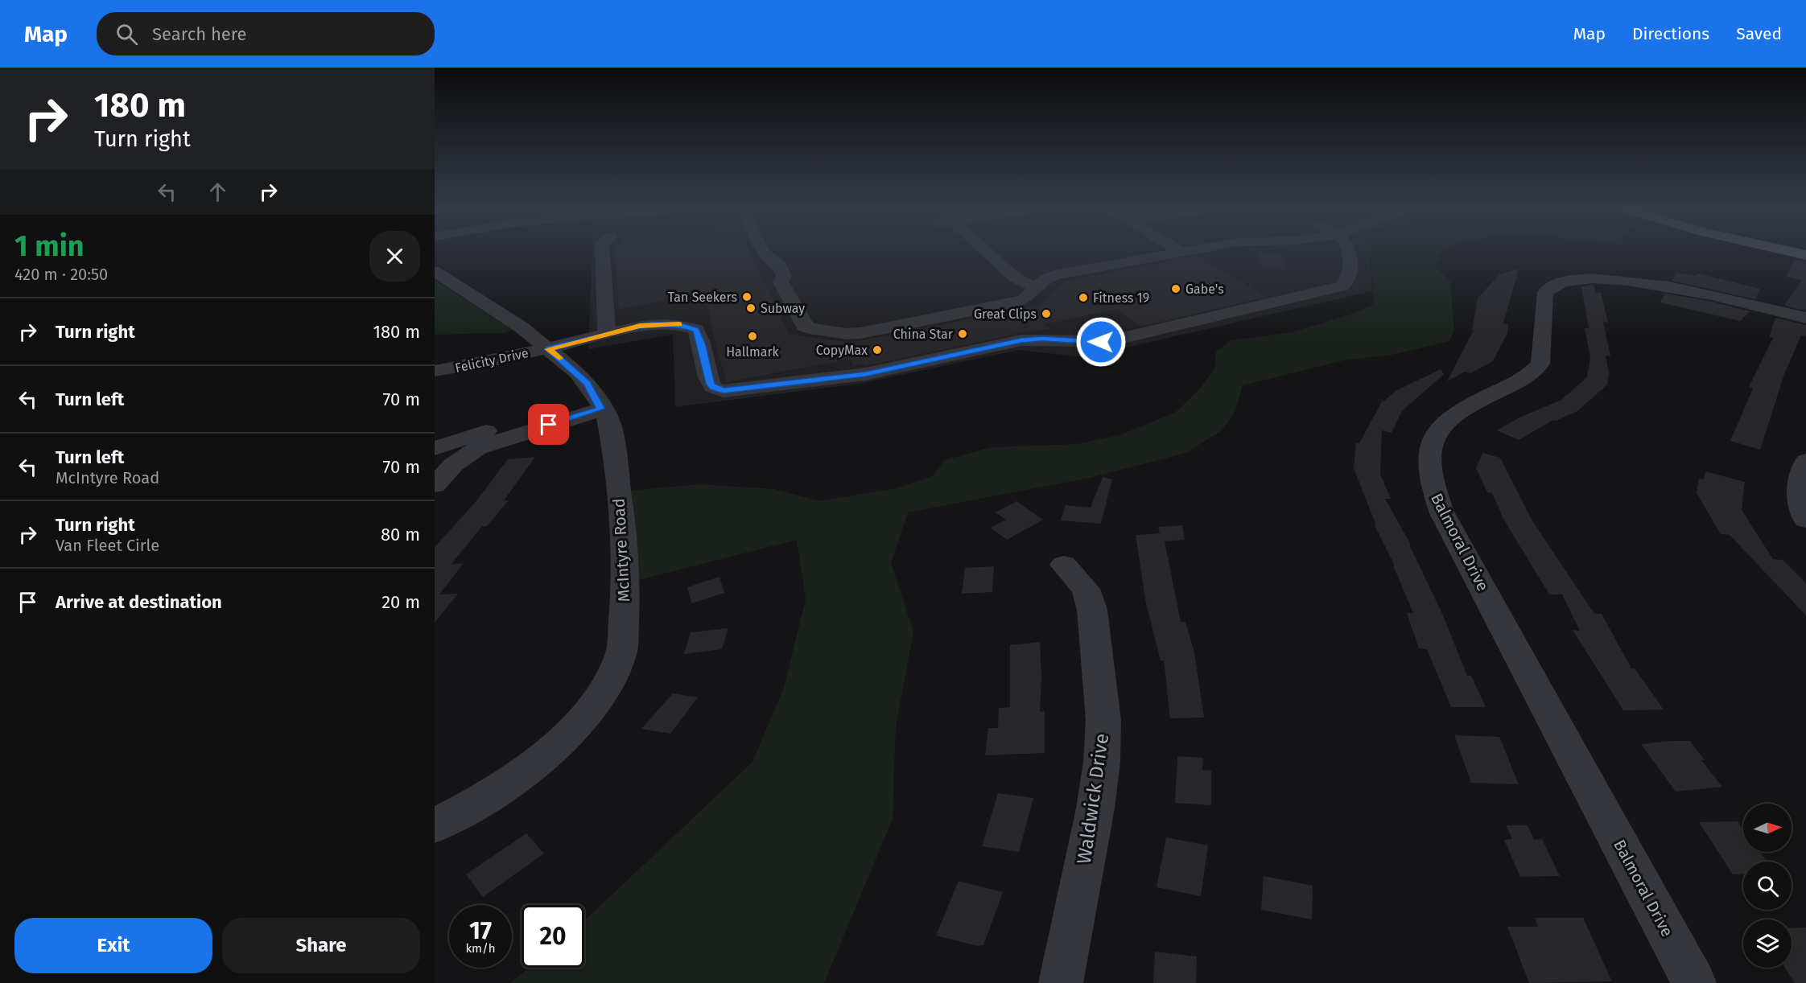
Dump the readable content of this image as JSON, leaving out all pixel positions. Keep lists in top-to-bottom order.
{
  "streets": {
    "street": [
      "Felicity Drive",
      "Balmoral Drive",
      "McIntyre Road",
      "Waldwick Drive"
    ]
  },
  "crossings": [
    ["Felicity Drive", "McIntyre Road"]
  ],
  "places": [
    "Gabe's",
    "Tan Seekers",
    "Fitness 19",
    "Subway",
    "Great Clips",
    "China Star",
    "Hallmark",
    "CopyMax"
  ],
  "north": "right",
  "page": {
    "header": "Map",
    "search": "Search here",
    "nav": ["Map", "Directions", "Saved"],
    "turn": ["180 m", "Turn right"],
    "heading": ["1 min", "420 m · 20:50"],
    "list": [
      {
        "name": "Turn right",
        "value": "180 m"
      },
      {
        "name": "Turn left",
        "value": "70 m"
      },
      {
        "name": "Turn left",
        "note": "McIntyre Road",
        "value": "70 m"
      },
      {
        "name": "Turn right",
        "note": "Van Fleet Cirle",
        "value": "80 m"
      },
      {
        "name": "Arrive at destination",
        "value": "20 m"
      }
    ],
    "speed": "17 km/h",
    "limit": "20",
    "buttons": ["Exit", "Share"]
  }
}
